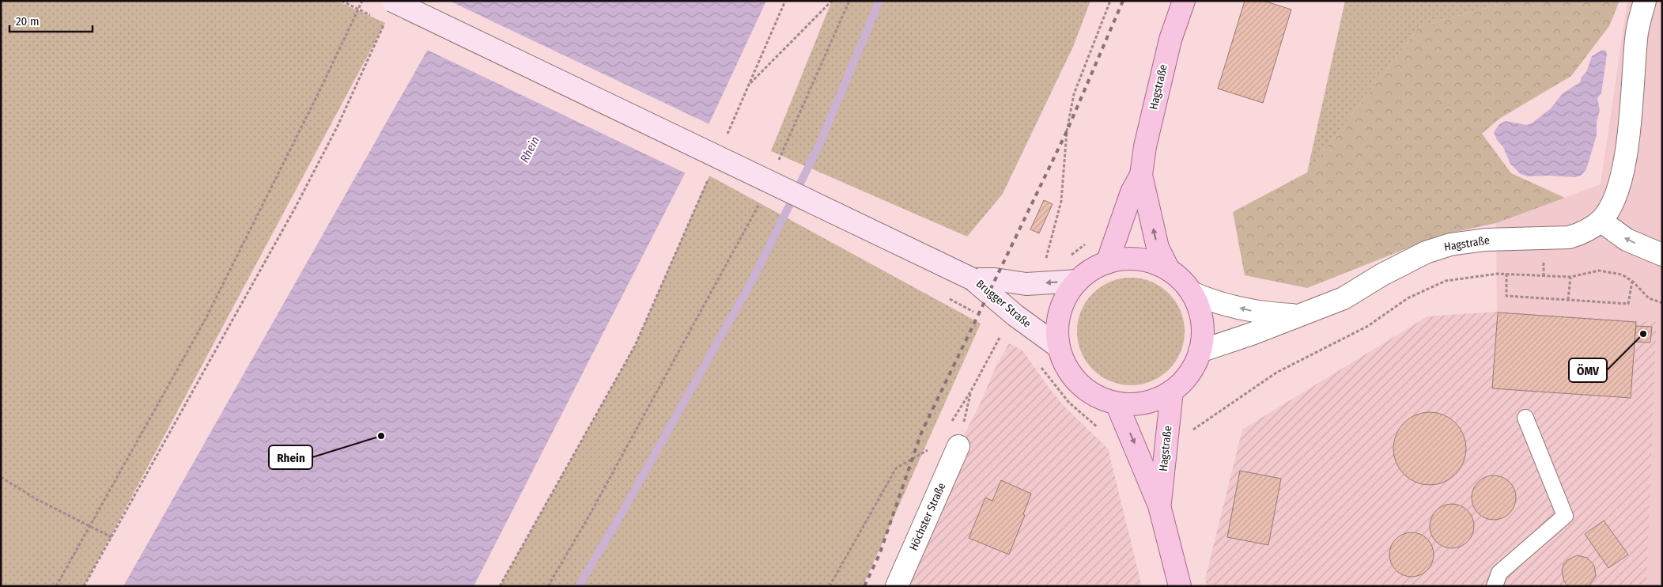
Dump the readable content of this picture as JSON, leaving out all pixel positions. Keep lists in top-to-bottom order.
{
  "streets": {
    "main road": ["Hagstraße", "Brugger Straße"],
    "street": ["Höchster Straße"]
  },
  "crossings": [
    ["Hagstraße", "Brugger Straße"]
  ],
  "one_way": ["Brugger Straße"],
  "water": ["Rhein"],
  "places": ["ÖMV", "Rhein"],
  "scale_bar": "20 m"
}
